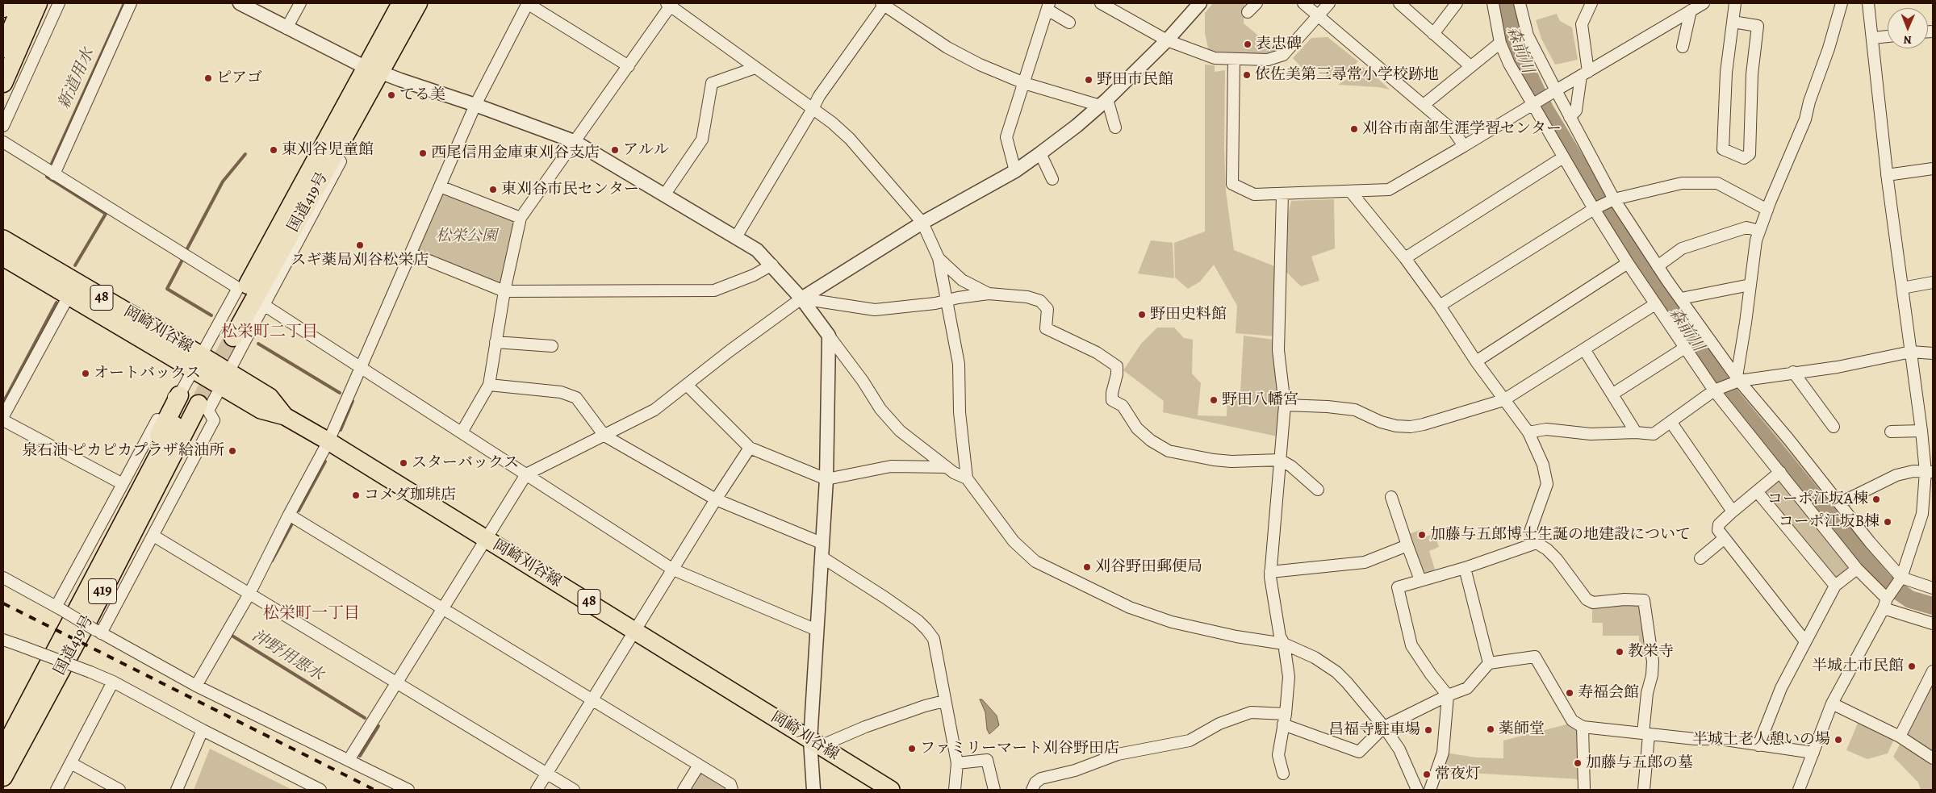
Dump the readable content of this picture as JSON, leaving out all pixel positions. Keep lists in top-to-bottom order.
{
  "streets": {
    "highway": ["国道419号", "419"],
    "main road": ["48", "岡崎刈谷線"]
  },
  "districts": ["松栄町二丁目", "松栄町一丁目"],
  "water": ["森前川", "新道用水", "沖野用悪水"],
  "parks": ["松栄公園"],
  "places": [
    "表忠碑",
    "依佐美第三尋常小学校跡地",
    "ピアゴ",
    "野田市民館",
    "てる美",
    "刈谷市南部生涯学習センター",
    "東刈谷児童館",
    "アルル",
    "西尾信用金庫東刈谷支店",
    "東刈谷市民センター",
    "スギ薬局刈谷松栄店",
    "野田史料館",
    "オートバックス",
    "野田八幡宮",
    "泉石油 ピカピカプラザ給油所",
    "スターバックス",
    "コメダ珈琲店",
    "コーポ江坂A棟",
    "コーポ江坂B棟",
    "加藤与五郎博士生誕の地建設について",
    "刈谷野田郵便局",
    "教栄寺",
    "半城土市民館",
    "寿福会館",
    "薬師堂",
    "昌福寺駐車場",
    "半城土老人憩いの場",
    "ファミリーマート刈谷野田店",
    "加藤与五郎の墓",
    "常夜灯"
  ],
  "north": "bottom"
}
